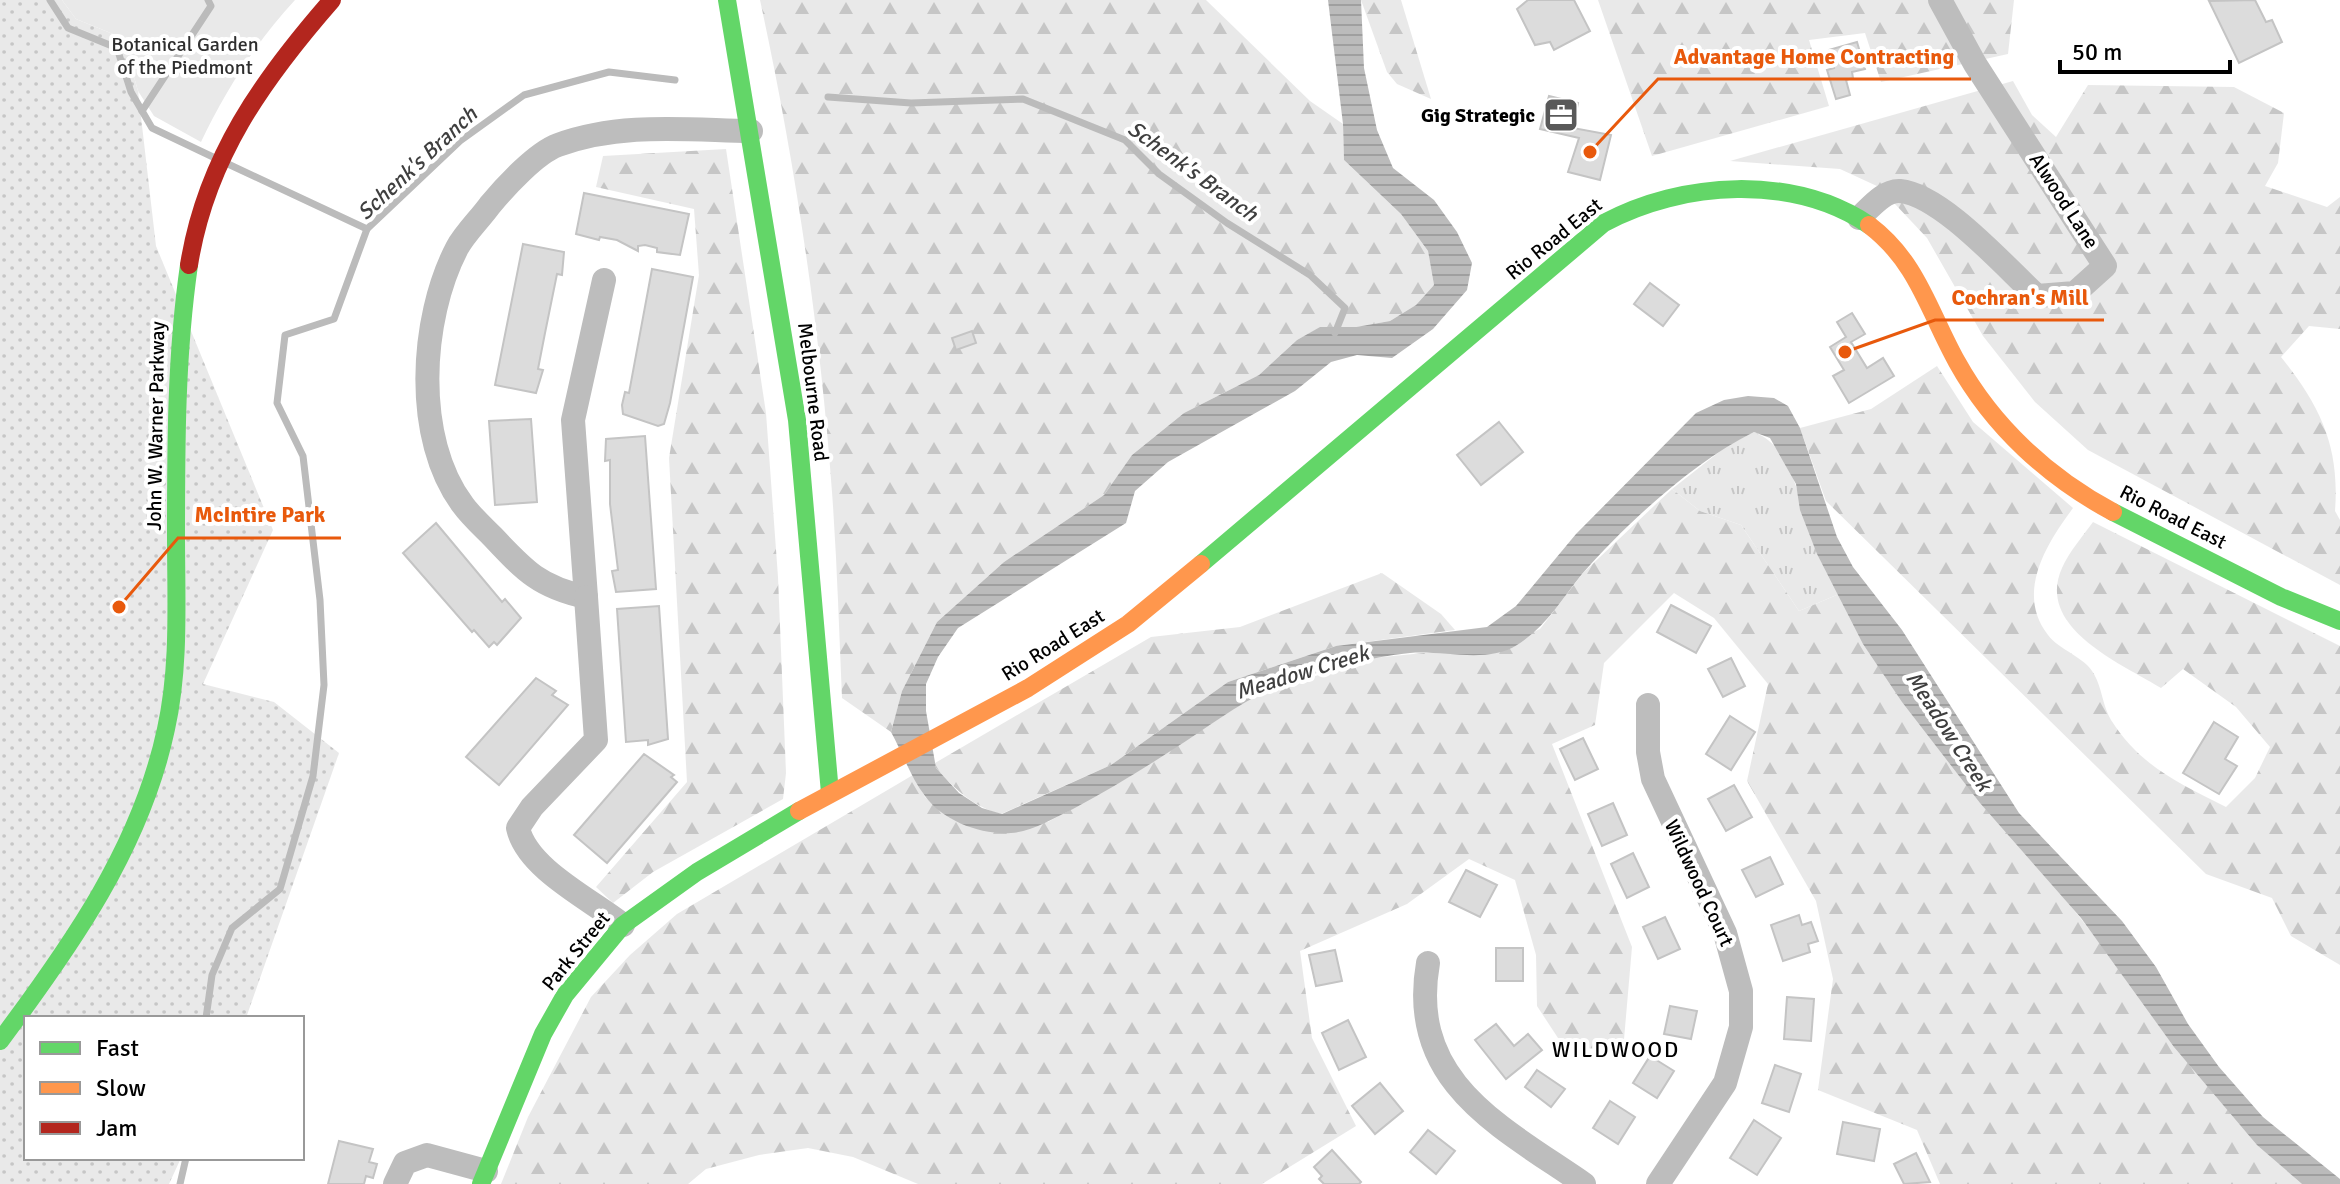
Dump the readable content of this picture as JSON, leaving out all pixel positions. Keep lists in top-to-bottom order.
{
  "streets": {
    "street": [
      "Alwood Lane",
      "Rio Road East",
      "Melbourne Road",
      "John W. Warner Parkway",
      "Wildwood Court",
      "Park Street"
    ]
  },
  "crossings": [
    ["Alwood Lane", "Rio Road East"],
    ["Rio Road East", "Melbourne Road"],
    ["Rio Road East", "Park Street"],
    ["Melbourne Road", "Park Street"]
  ],
  "districts": ["WILDWOOD"],
  "water": ["Schenk's Branch", "Meadow Creek"],
  "parks": ["Botanical Garden of the Piedmont"],
  "places": {
    "office": ["Gig Strategic"],
    "other": ["Advantage Home Contracting", "Cochran's Mill", "McIntire Park"]
  },
  "legend": ["Fast", "Slow", "Jam"],
  "scale_bar": "50 m"
}
